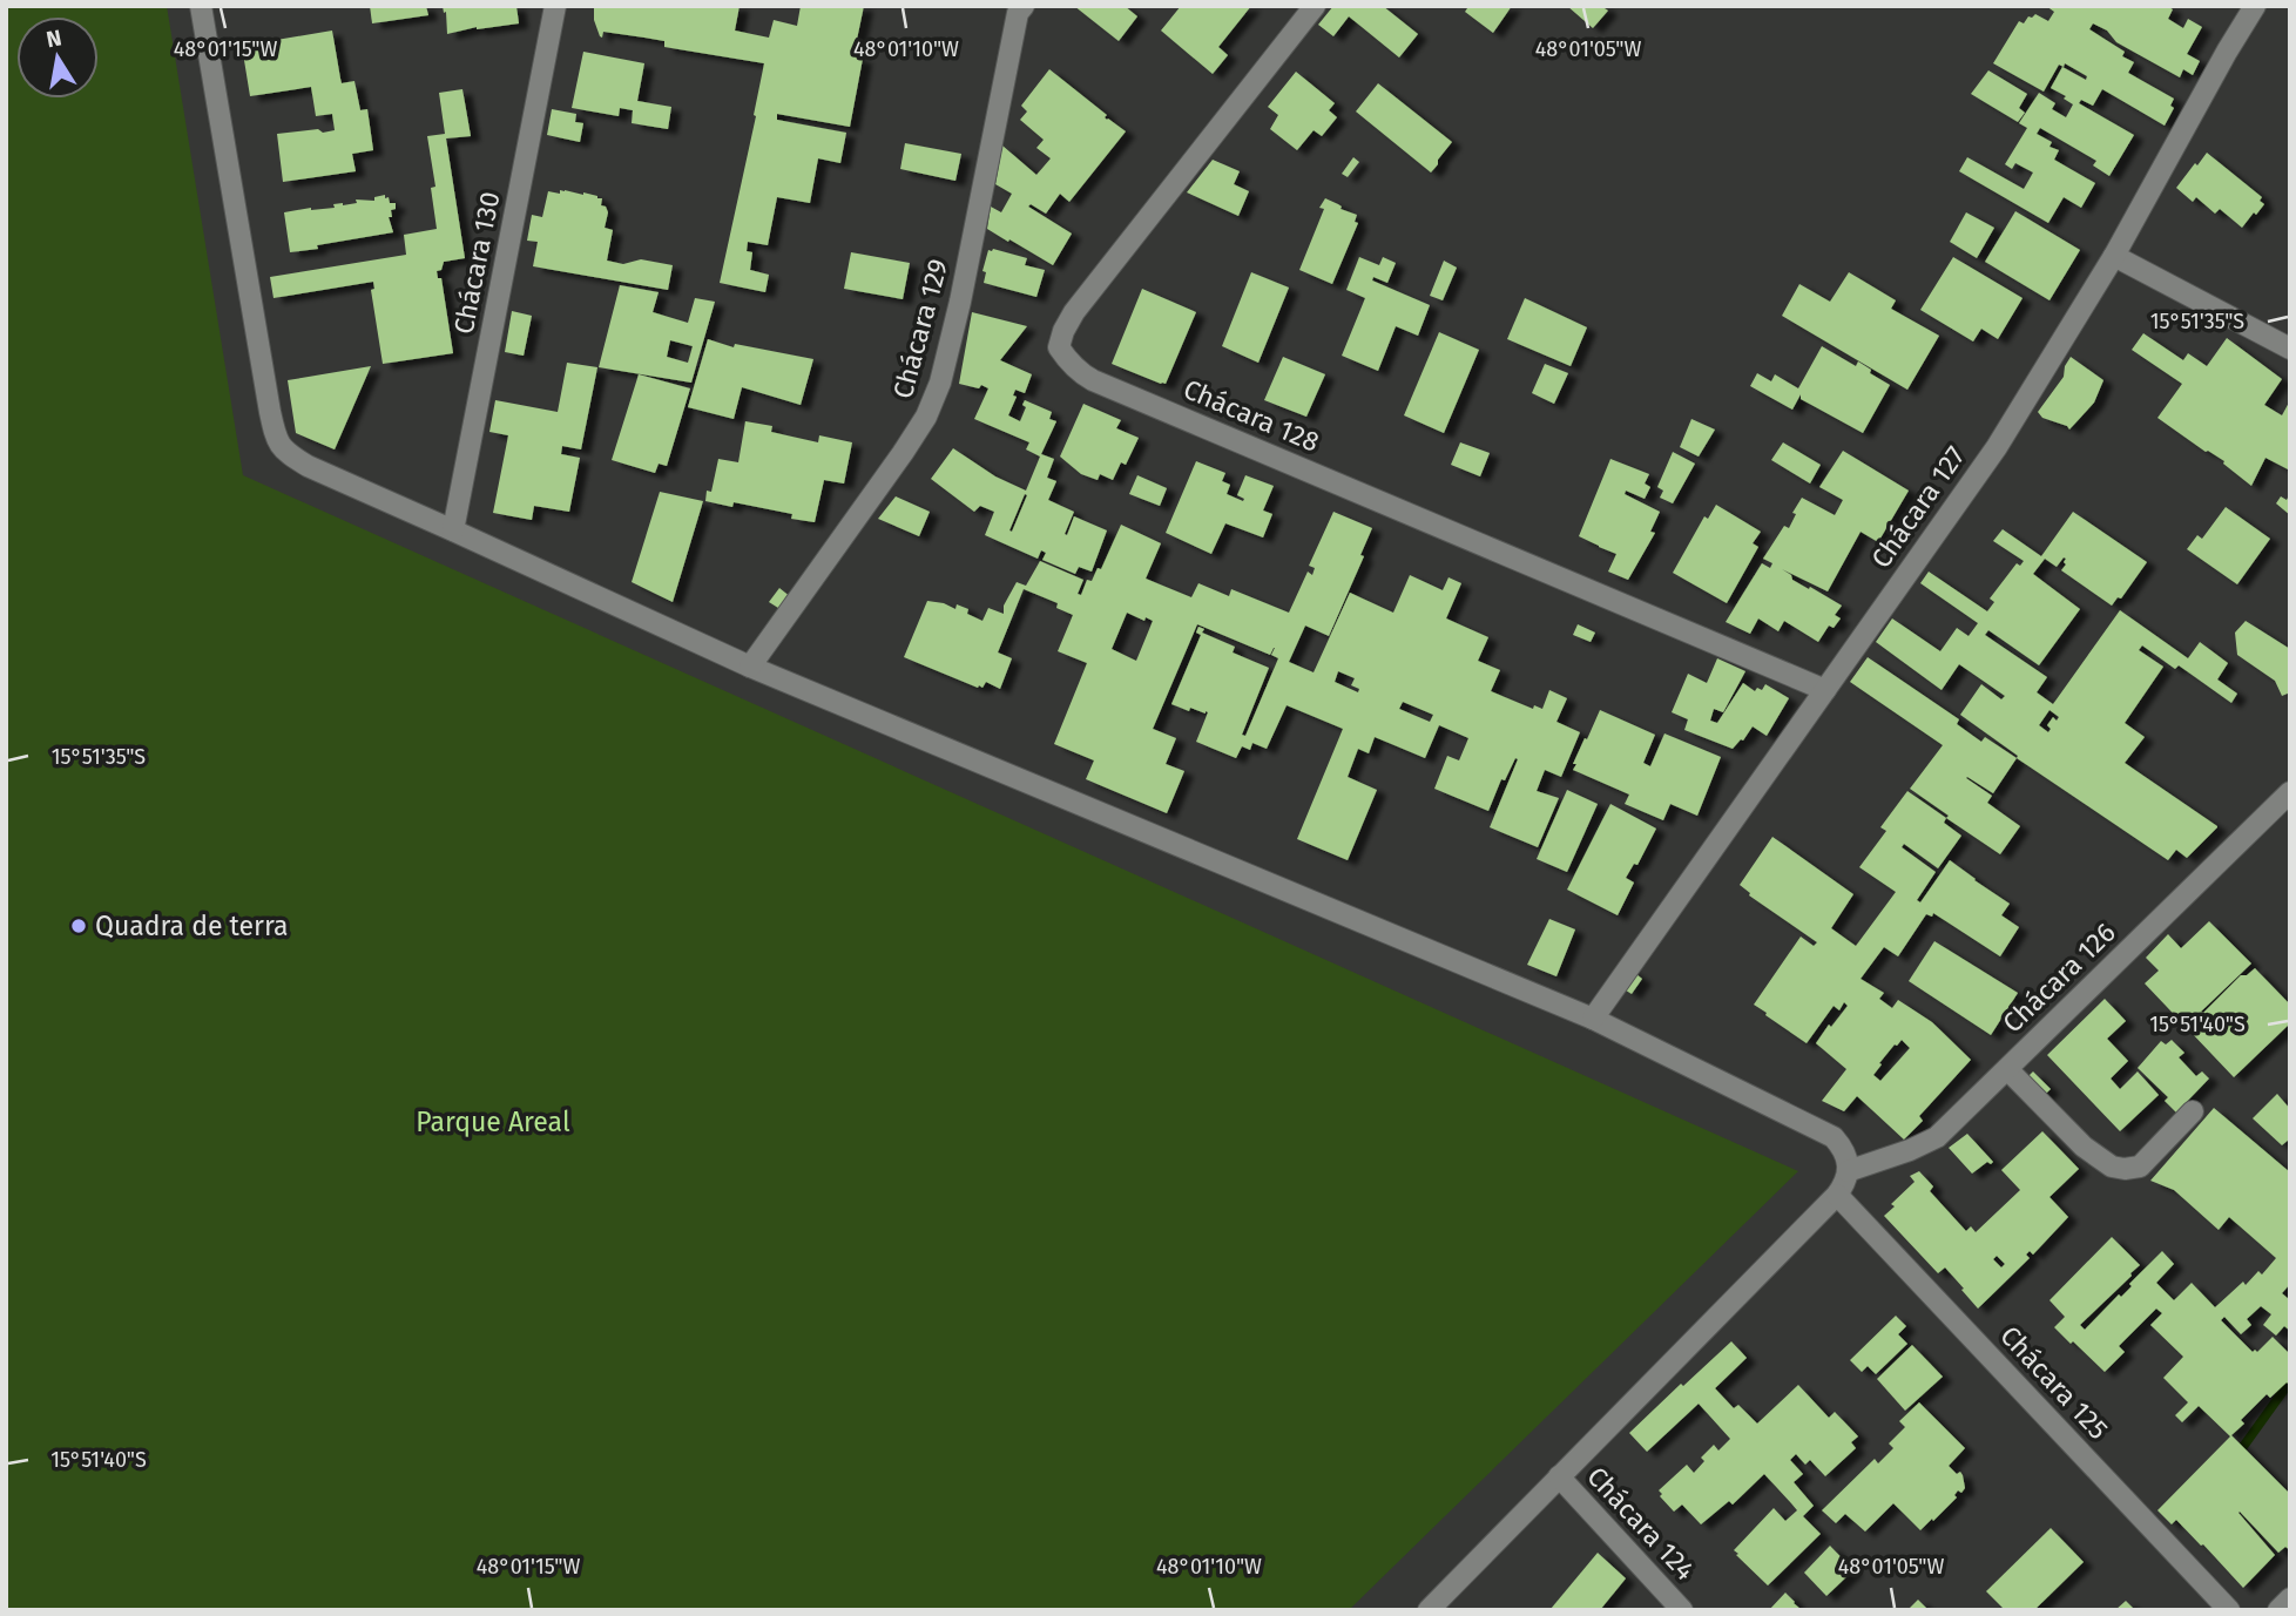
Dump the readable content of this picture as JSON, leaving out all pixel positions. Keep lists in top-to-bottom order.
{
  "streets": {
    "street": [
      "Chácara 130",
      "Chácara 129",
      "Chácara 128",
      "Chácara 127",
      "Chácara 126",
      "Chácara 125",
      "Chácara 124"
    ]
  },
  "crossings": [
    ["Chácara 128", "Chácara 127"]
  ],
  "parks": ["Parque Areal"],
  "places": ["Quadra de terra"],
  "north": "top",
  "coordinates": [
    "48°01'15\"W",
    "48°01'10\"W",
    "48°01'05\"W",
    "15°51'35\"S",
    "15°51'40\"S"
  ]
}
